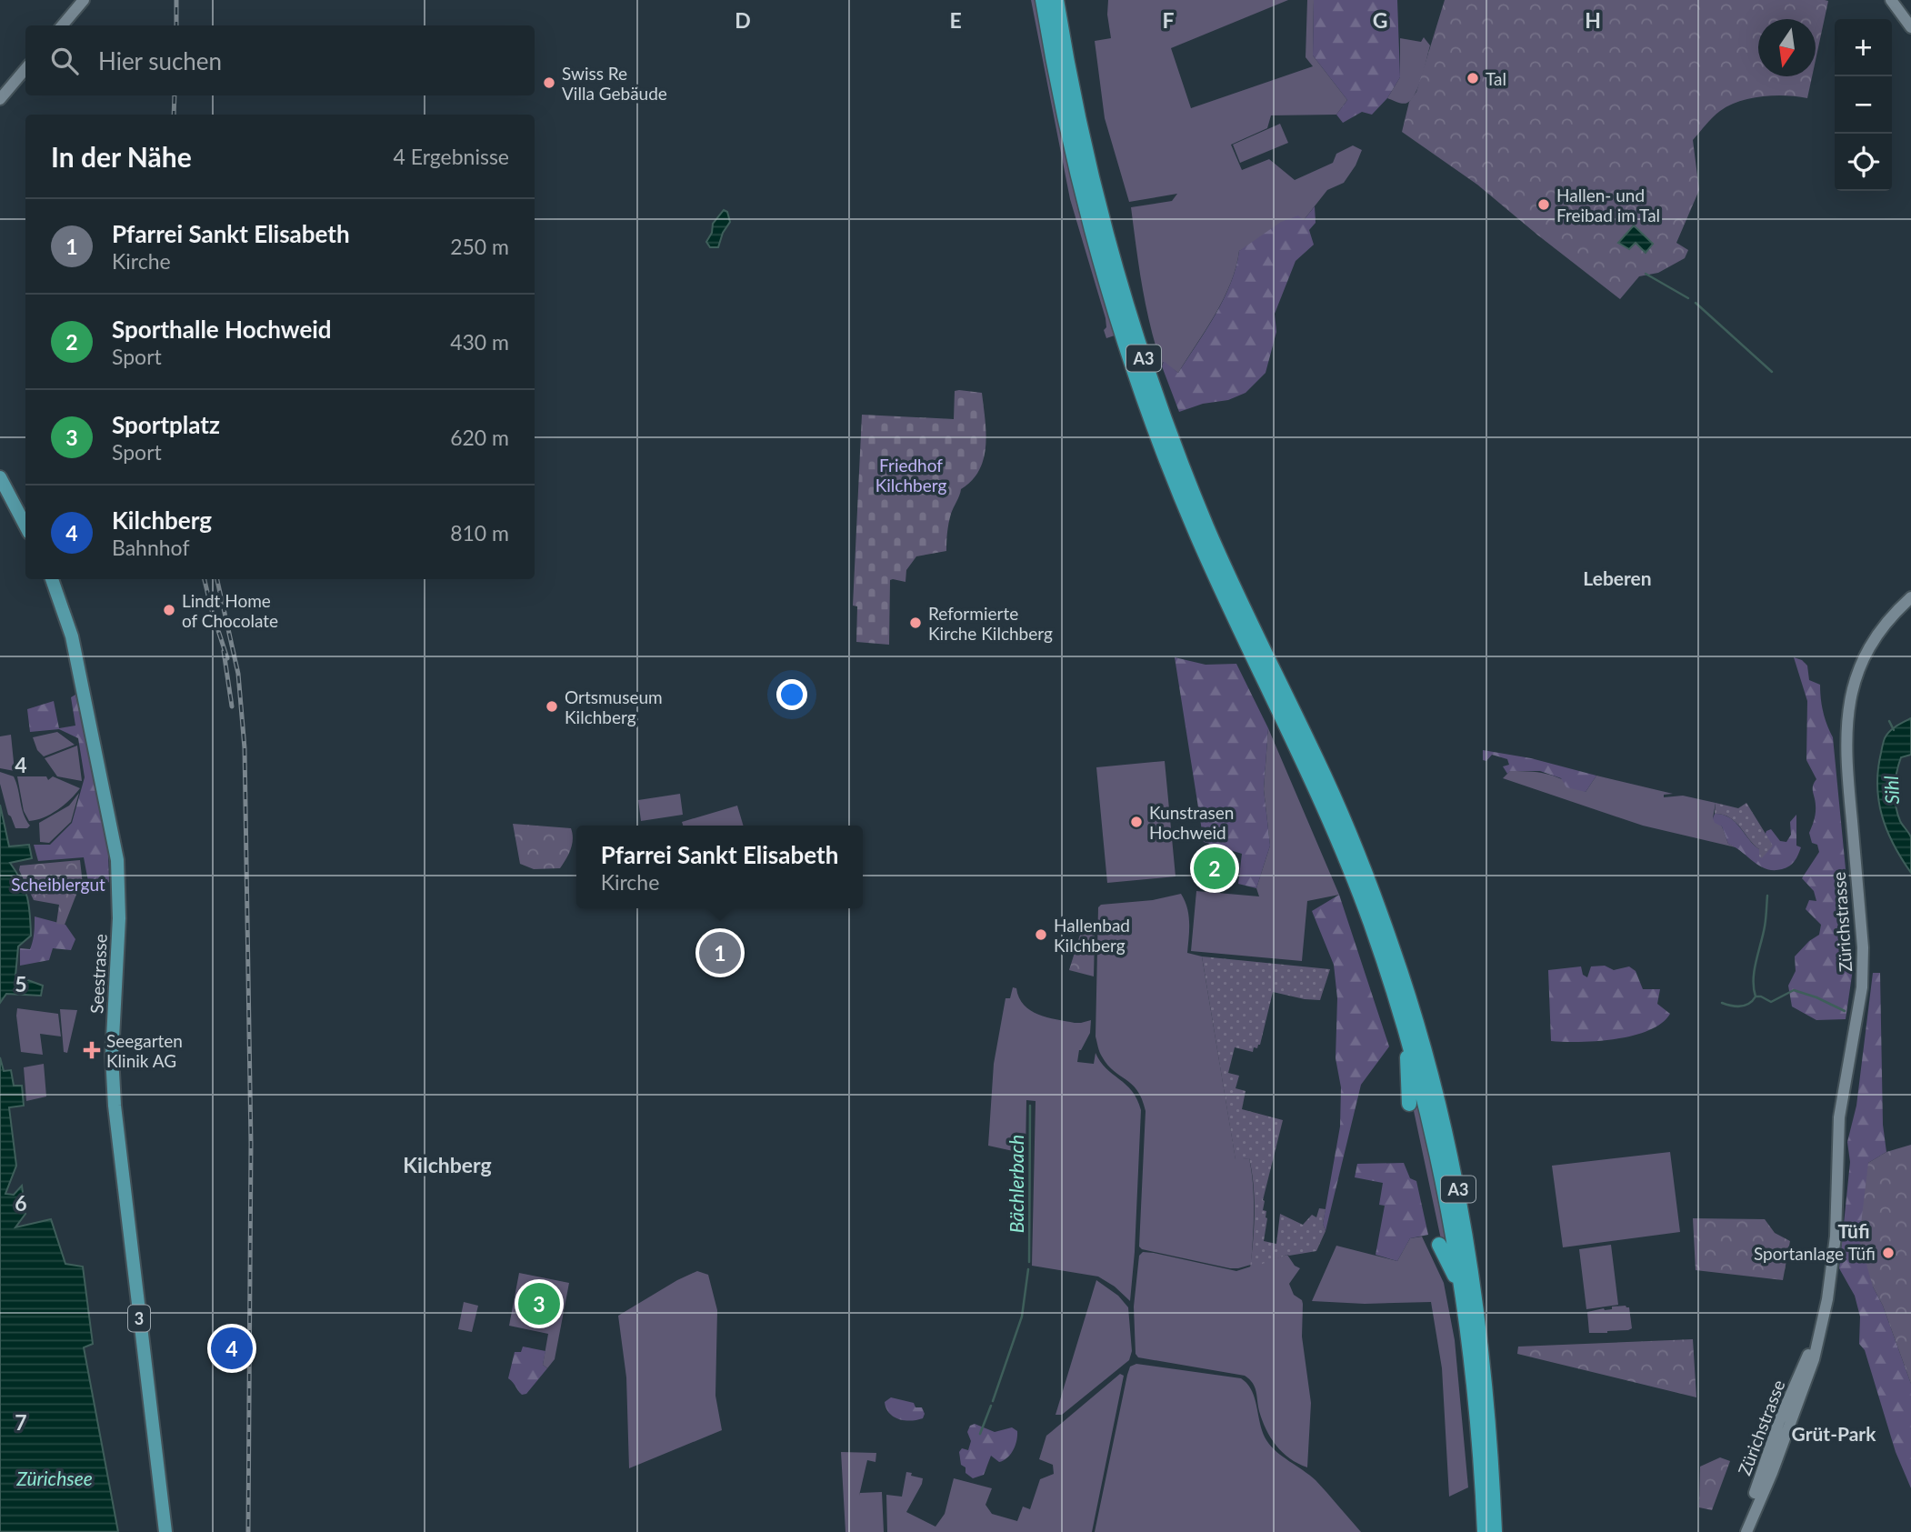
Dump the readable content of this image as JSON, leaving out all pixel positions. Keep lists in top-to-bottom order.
{
  "streets": {
    "highway": ["A3"],
    "main road": ["Zürichstrasse", "Seestrasse", "3"]
  },
  "districts": [
    "Leberen",
    "Kilchberg",
    "Tüfi",
    "Grüt-Park"
  ],
  "water": ["Sihl", "Bächlerbach", "Zürichsee"],
  "parks": ["Friedhof Kilchberg", "Scheiblergut"],
  "places": {
    "other": [
      "Tal",
      "Swiss Re Villa Gebäude",
      "Hallen- und Freibad im Tal",
      "Lindt Home of Chocolate",
      "Reformierte Kirche Kilchberg",
      "Ortsmuseum Kilchberg",
      "Kunstrasen Hochweid",
      "Hallenbad Kilchberg",
      "Sportanlage Tüfi"
    ],
    "health": ["Seegarten Klinik AG"]
  },
  "north": "bottom",
  "page": {
    "map_buttons": ["+", "−"],
    "search": "Hier suchen",
    "heading": ["In der Nähe", "4 Ergebnisse"],
    "list": [
      {
        "mark": "1",
        "name": "Pfarrei Sankt Elisabeth",
        "note": "Kirche",
        "value": "250 m"
      },
      {
        "mark": "2",
        "name": "Sporthalle Hochweid",
        "note": "Sport",
        "value": "430 m"
      },
      {
        "mark": "3",
        "name": "Sportplatz",
        "note": "Sport",
        "value": "620 m"
      },
      {
        "mark": "4",
        "name": "Kilchberg",
        "note": "Bahnhof",
        "value": "810 m"
      }
    ],
    "popup": ["Pfarrei Sankt Elisabeth", "Kirche"],
    "pins": [
      "2",
      "1",
      "3",
      "4"
    ]
  },
  "grid": {
    "columns": [
      "D",
      "E",
      "F",
      "G",
      "H"
    ],
    "rows": [
      "4",
      "5",
      "6",
      "7"
    ]
  }
}
